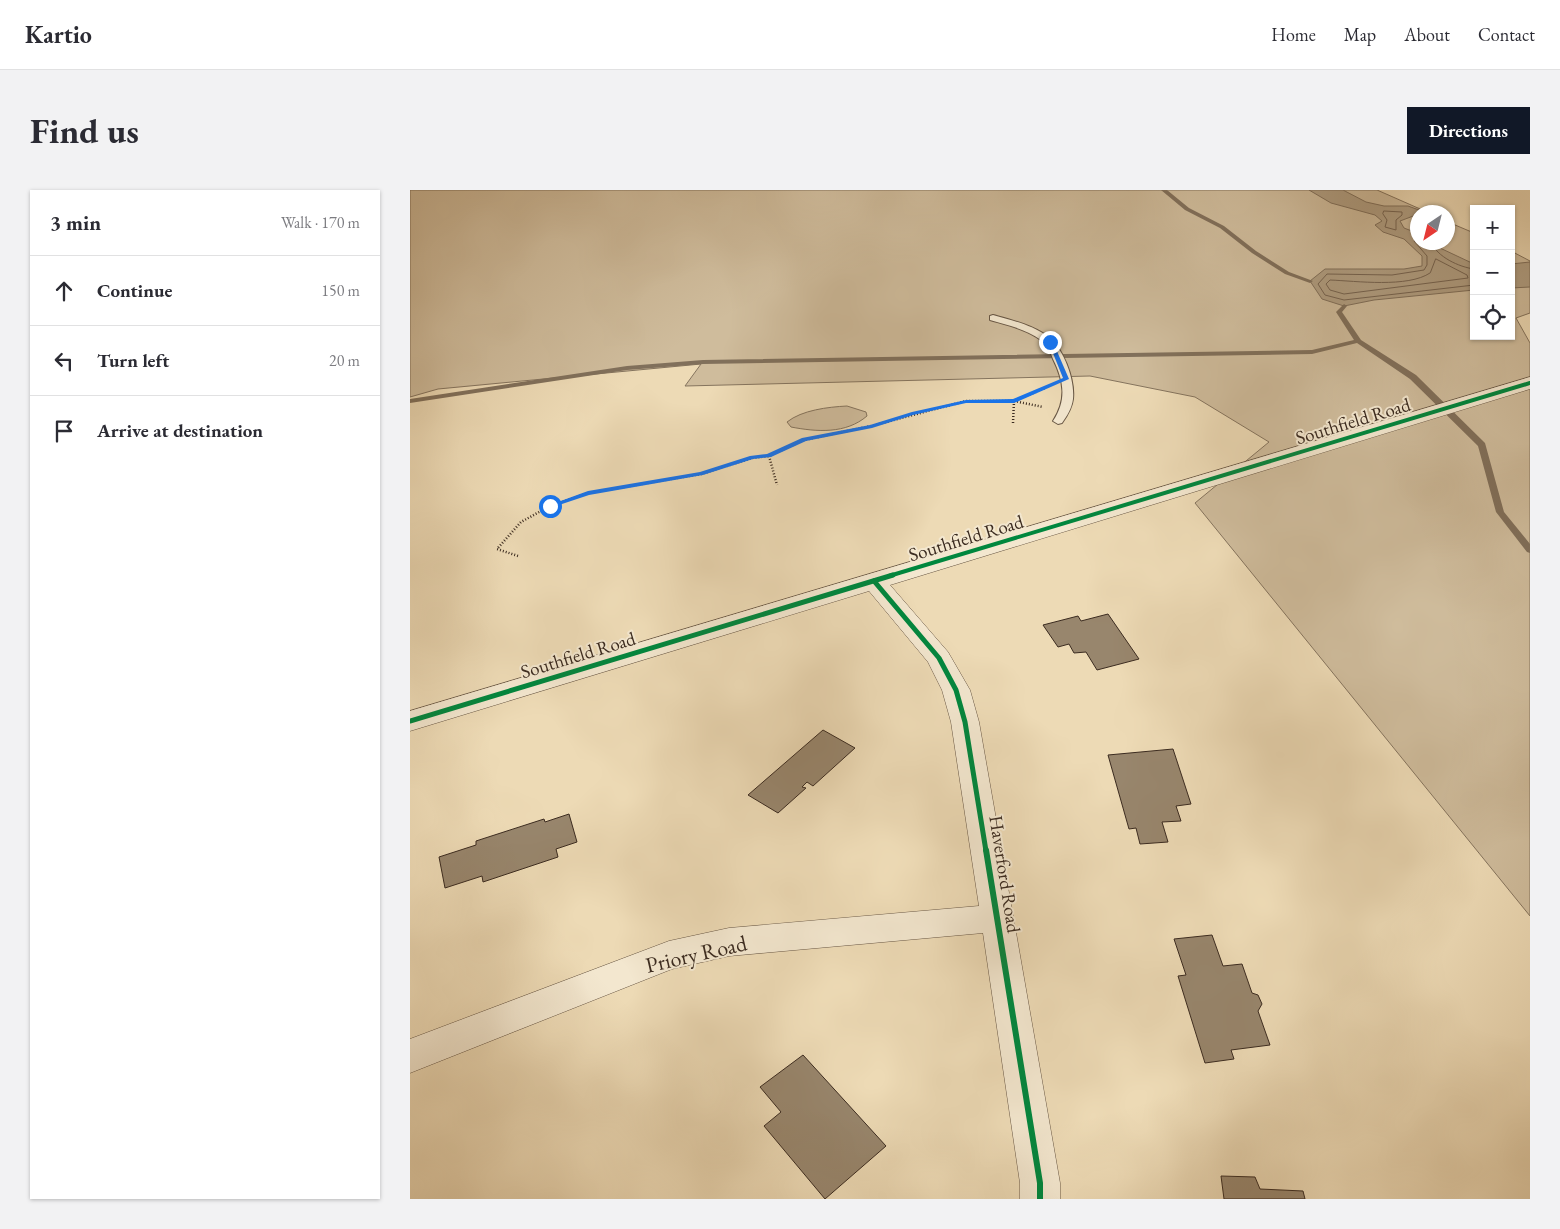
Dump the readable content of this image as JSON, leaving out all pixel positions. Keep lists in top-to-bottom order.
{
  "streets": {
    "street": ["Southfield Road", "Haverford Road", "Priory Road"]
  },
  "crossings": [
    ["Southfield Road", "Haverford Road"],
    ["Haverford Road", "Priory Road"]
  ],
  "north": "bottom left",
  "page": {
    "header": "Kartio",
    "nav": [
      "Home",
      "Map",
      "About",
      "Contact"
    ],
    "buttons": "Directions",
    "title": "Find us",
    "heading": ["3 min", "Walk · 170 m"],
    "map_buttons": ["+", "−"],
    "list": [
      ["Continue", "150 m"],
      ["Turn left", "20 m"],
      "Arrive at destination"
    ]
  }
}
